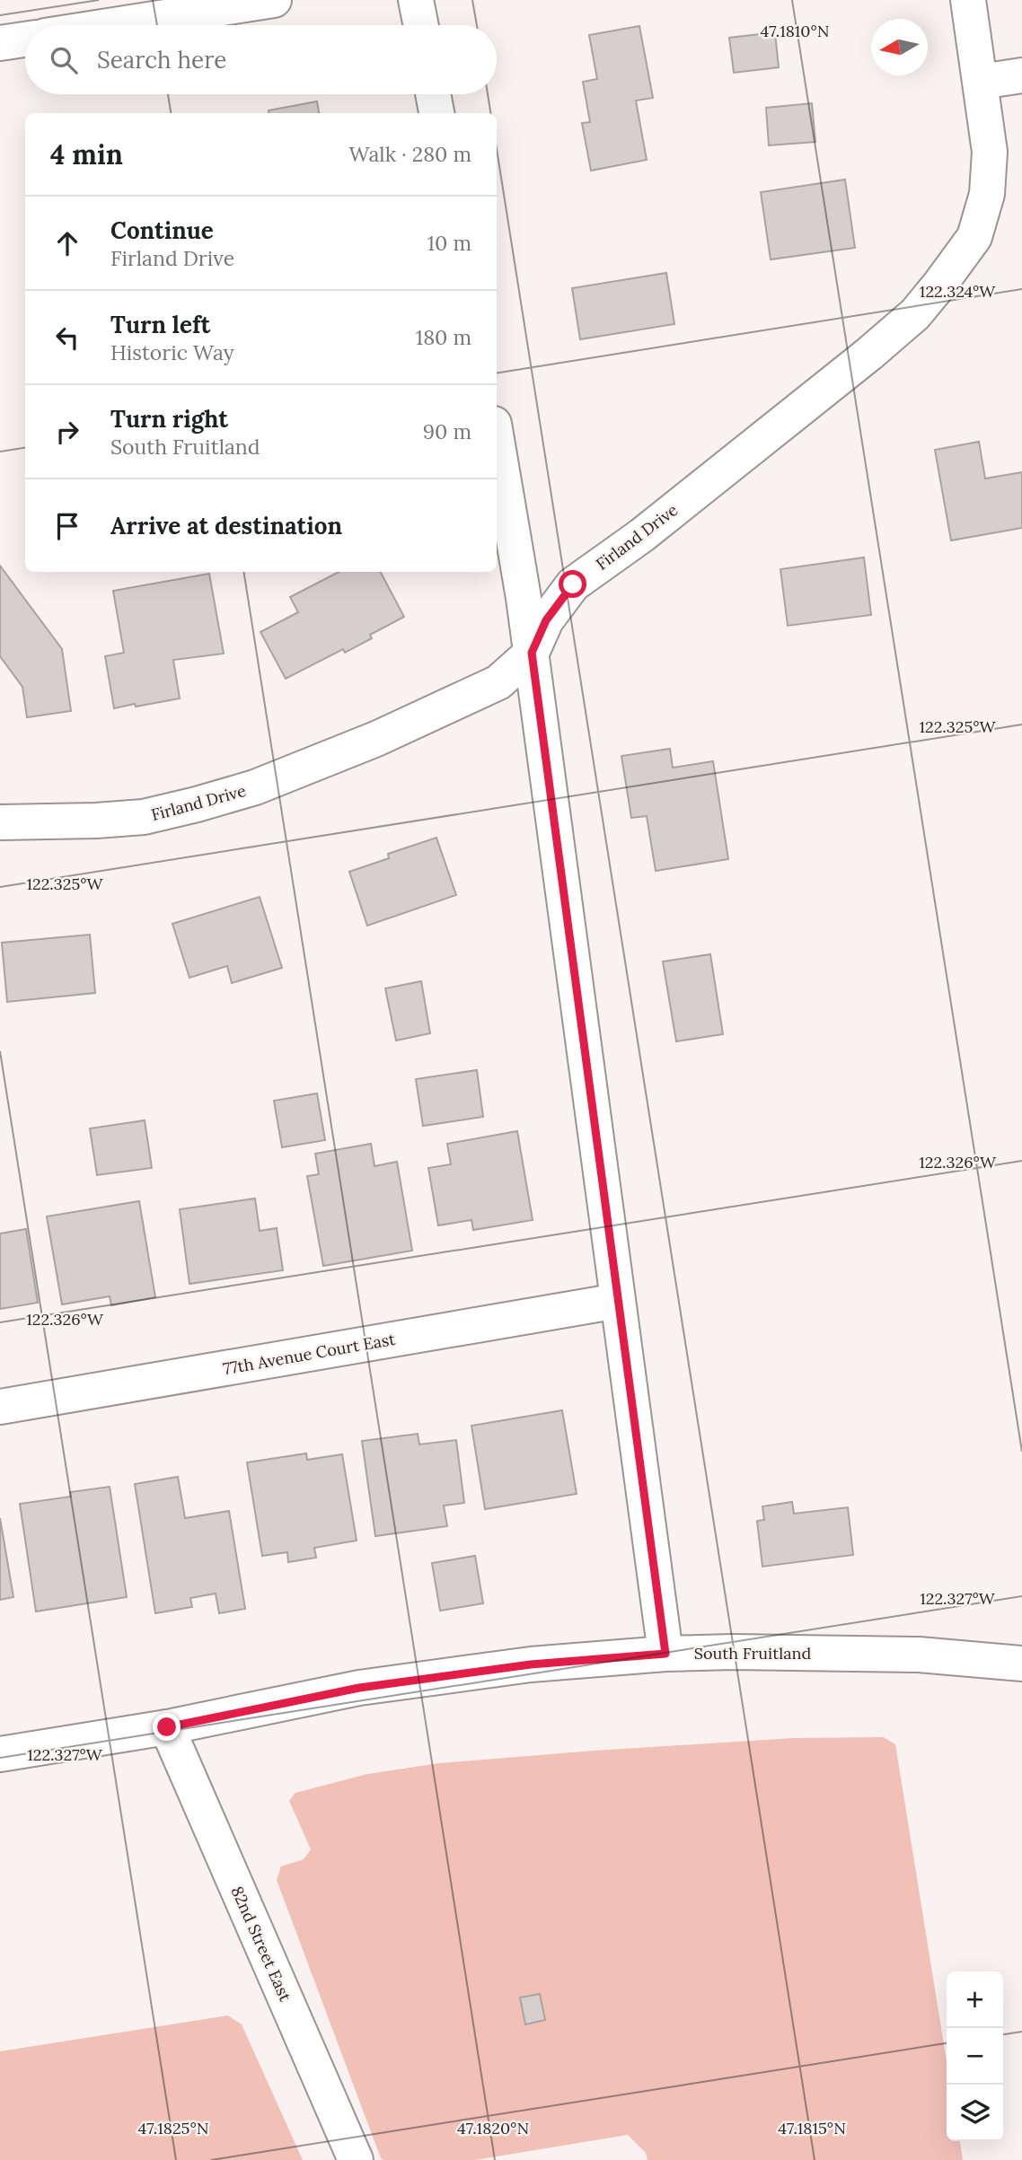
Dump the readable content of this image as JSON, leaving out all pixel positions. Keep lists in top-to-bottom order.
{
  "streets": {
    "street": [
      "Firland Drive",
      "77th Avenue Court East",
      "South Fruitland",
      "82nd Street East"
    ]
  },
  "crossings": [
    ["South Fruitland", "82nd Street East"]
  ],
  "north": "left",
  "page": {
    "search": "Search here",
    "heading": ["4 min", "Walk · 280 m"],
    "list": [
      ["Continue", "Firland Drive", "10 m"],
      ["Turn left", "Historic Way", "180 m"],
      ["Turn right", "South Fruitland", "90 m"],
      "Arrive at destination"
    ],
    "map_buttons": ["+", "−"]
  },
  "coordinates": [
    "47.1810°N",
    "122.324°W",
    "122.325°W",
    "122.326°W",
    "122.327°W",
    "47.1825°N",
    "47.1820°N",
    "47.1815°N"
  ]
}
